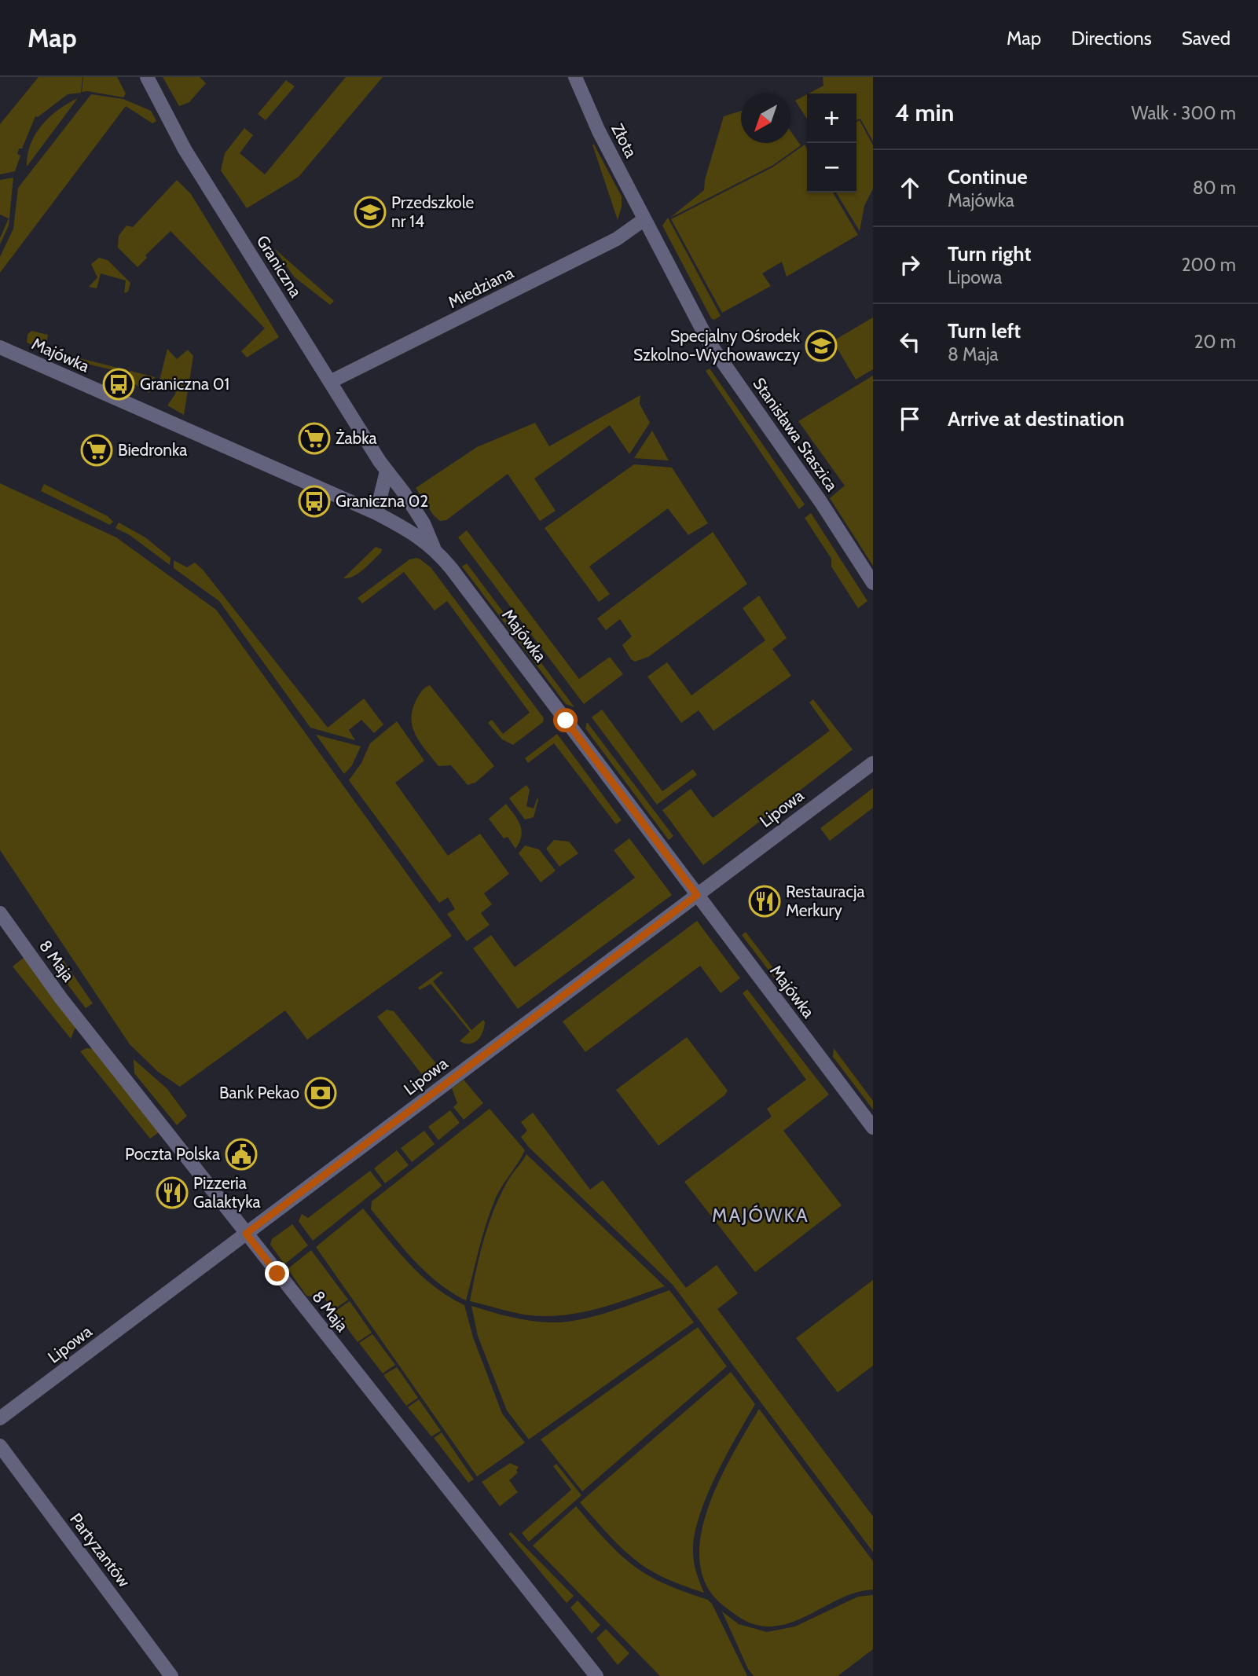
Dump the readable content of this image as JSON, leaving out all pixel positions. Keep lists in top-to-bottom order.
{
  "streets": {
    "street": [
      "Złota",
      "Graniczna",
      "Miedziana",
      "Majówka",
      "Stanisława Staszica",
      "Lipowa",
      "8 Maja",
      "Partyzantów"
    ]
  },
  "crossings": [
    ["Złota", "Miedziana"],
    ["Złota", "Stanisława Staszica"],
    ["Graniczna", "Miedziana"],
    ["Graniczna", "Majówka"],
    ["Miedziana", "Stanisława Staszica"],
    ["Majówka", "Lipowa"],
    ["Lipowa", "8 Maja"]
  ],
  "districts": ["MAJÓWKA"],
  "places": {
    "school or university": ["Przedszkole nr 14", "Specjalny Ośrodek Szkolno-Wychowawczy"],
    "bus stop": ["Graniczna 01", "Graniczna 02"],
    "supermarket": ["Żabka", "Biedronka"],
    "restaurant": ["Restauracja Merkury", "Pizzeria Galaktyka"],
    "bank": ["Bank Pekao"],
    "public building": ["Poczta Polska"]
  },
  "north": "bottom left",
  "page": {
    "header": "Map",
    "nav": ["Map", "Directions", "Saved"],
    "heading": ["4 min", "Walk · 300 m"],
    "map_buttons": ["+", "−"],
    "list": [
      ["Continue", "Majówka", "80 m"],
      ["Turn right", "Lipowa", "200 m"],
      ["Turn left", "8 Maja", "20 m"],
      "Arrive at destination"
    ]
  }
}
